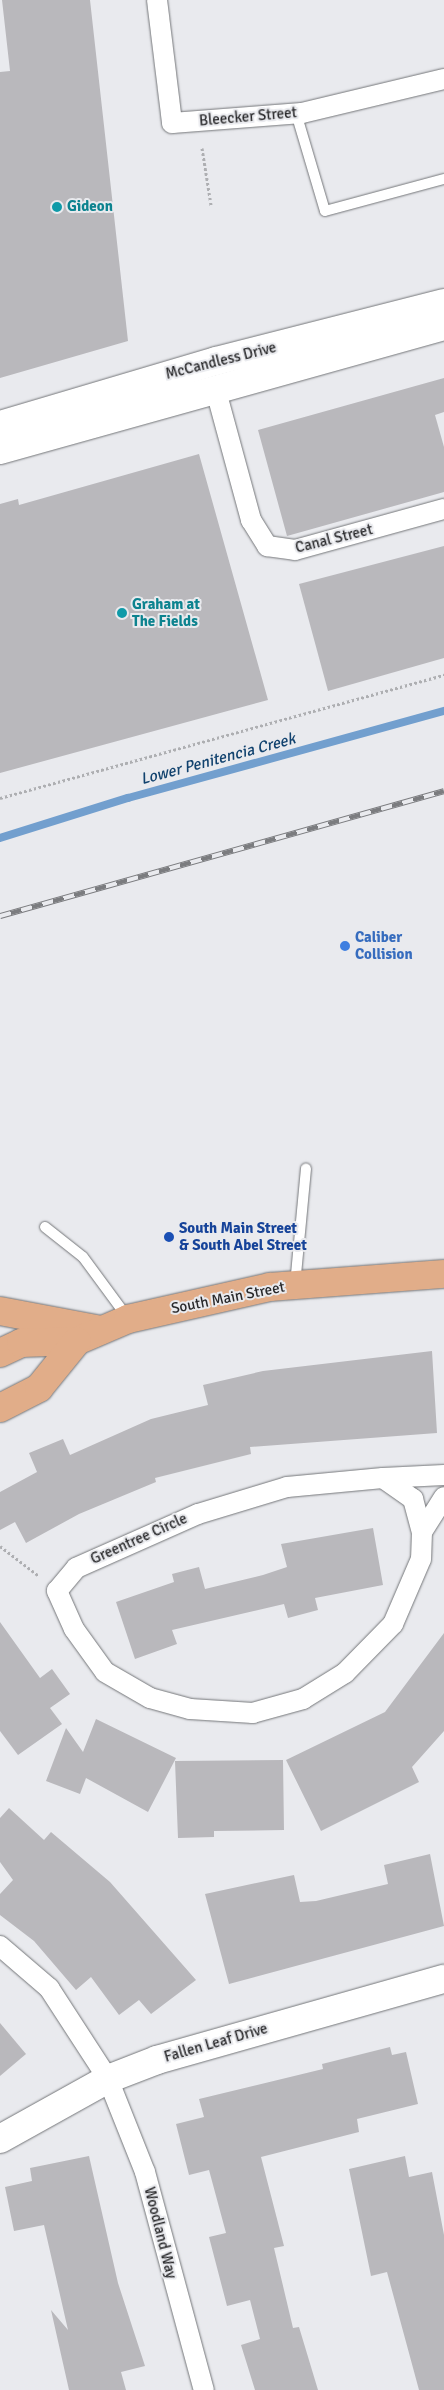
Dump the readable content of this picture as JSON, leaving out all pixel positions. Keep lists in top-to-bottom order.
{
  "streets": {
    "main road": ["McCandless Drive", "South Main Street", "Fallen Leaf Drive"],
    "street": [
      "Bleecker Street",
      "Canal Street",
      "Greentree Circle",
      "Woodland Way"
    ]
  },
  "crossings": [
    ["McCandless Drive", "Canal Street"],
    ["Fallen Leaf Drive", "Woodland Way"]
  ],
  "water": ["Lower Penitencia Creek"],
  "places": [
    "Gideon",
    "Graham at The Fields",
    "Caliber Collision",
    "South Main Street & South Abel Street"
  ]
}
